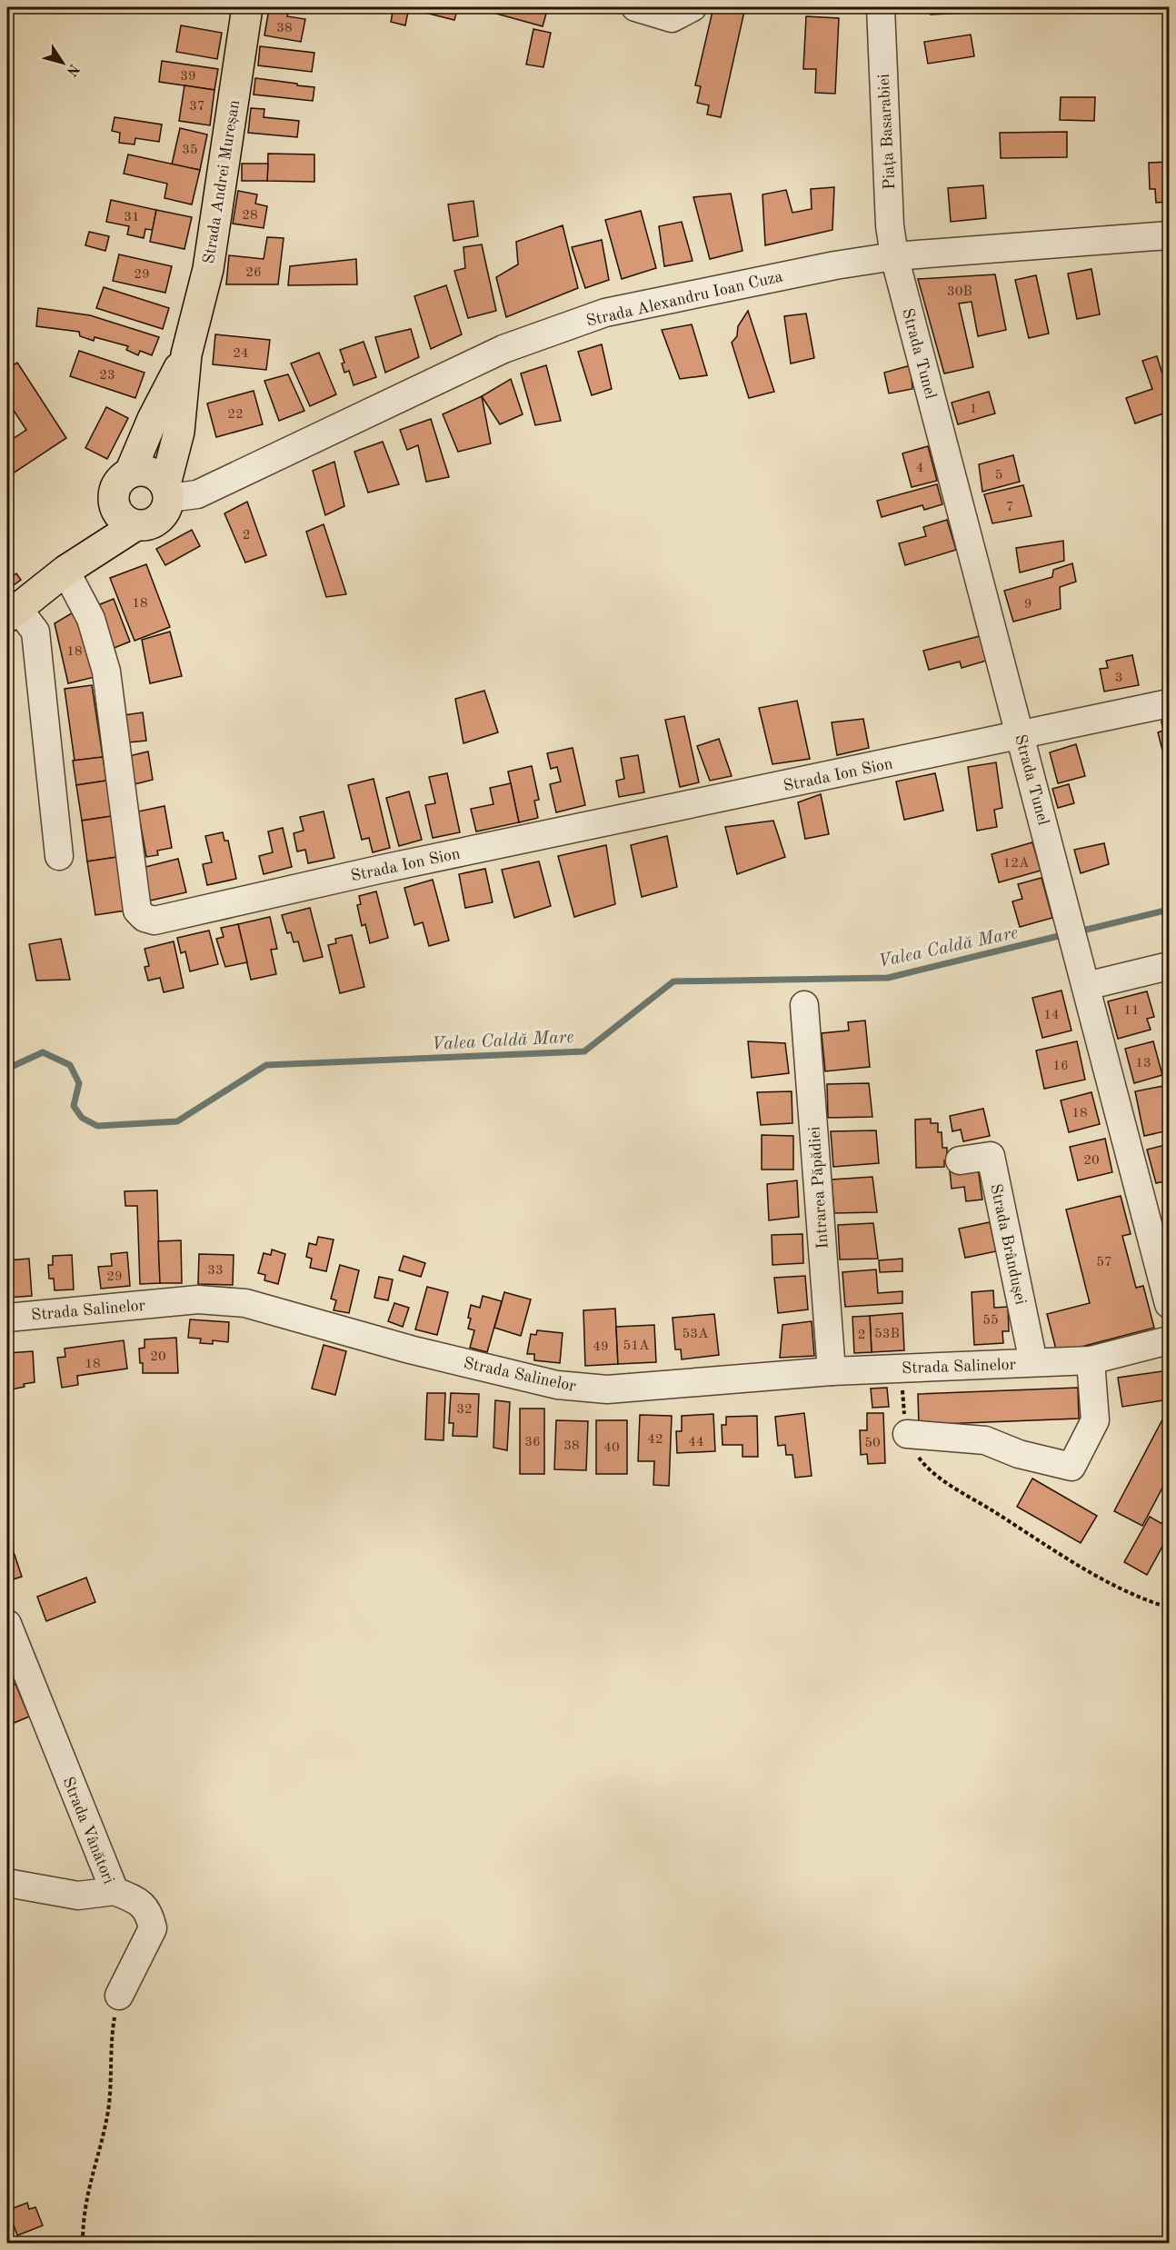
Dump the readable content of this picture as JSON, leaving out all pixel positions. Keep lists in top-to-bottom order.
{
  "streets": {
    "main road": ["Strada Andrei Mureșan"],
    "street": [
      "Piața Basarabiei",
      "Strada Alexandru Ioan Cuza",
      "Strada Tunel",
      "Strada Ion Sion",
      "Intrarea Păpădiei",
      "Strada Brândușei",
      "Strada Salinelor",
      "Strada Vânători"
    ]
  },
  "crossings": [
    ["Piața Basarabiei", "Strada Alexandru Ioan Cuza"],
    ["Piața Basarabiei", "Strada Tunel"],
    ["Strada Andrei Mureșan", "Strada Alexandru Ioan Cuza"],
    ["Strada Alexandru Ioan Cuza", "Strada Tunel"],
    ["Strada Tunel", "Strada Ion Sion"],
    ["Intrarea Păpădiei", "Strada Salinelor"],
    ["Strada Brândușei", "Strada Salinelor"]
  ],
  "water": ["Valea Caldă Mare"],
  "house_numbers": [
    "38",
    "39",
    "37",
    "35",
    "28",
    "31",
    "26",
    "29",
    "30B",
    "24",
    "23",
    "1",
    "22",
    "4",
    "5",
    "7",
    "2",
    "18",
    "9",
    "18",
    "3",
    "12A",
    "11",
    "14",
    "13",
    "16",
    "18",
    "20",
    "57",
    "33",
    "29",
    "55",
    "53A",
    "53B",
    "2",
    "51A",
    "49",
    "20",
    "18",
    "32",
    "42",
    "36",
    "44",
    "50",
    "38",
    "40"
  ],
  "north": "bottom right"
}
